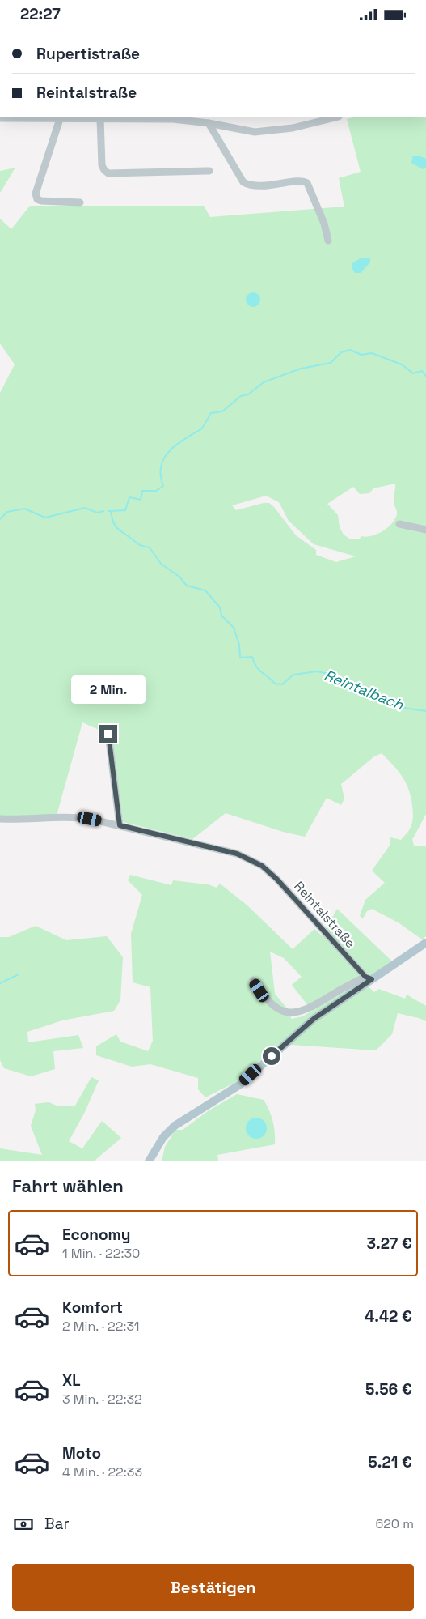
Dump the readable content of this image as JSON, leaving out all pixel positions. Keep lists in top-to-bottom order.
{
  "streets": {
    "street": ["Reintalstraße"]
  },
  "water": ["Reintalbach"],
  "page": {
    "status": "22:27",
    "banner": ["Rupertistraße", "Reintalstraße"],
    "bubble": "2 Min.",
    "heading": "Fahrt wählen",
    "list": [
      {
        "name": "Economy",
        "note": "1 Min. · 22:30",
        "value": "3.27 €"
      },
      {
        "name": "Komfort",
        "note": "2 Min. · 22:31",
        "value": "4.42 €"
      },
      {
        "name": "XL",
        "note": "3 Min. · 22:32",
        "value": "5.56 €"
      },
      {
        "name": "Moto",
        "note": "4 Min. · 22:33",
        "value": "5.21 €"
      }
    ],
    "pay": ["Bar", "620 m"],
    "buttons": "Bestätigen"
  }
}
